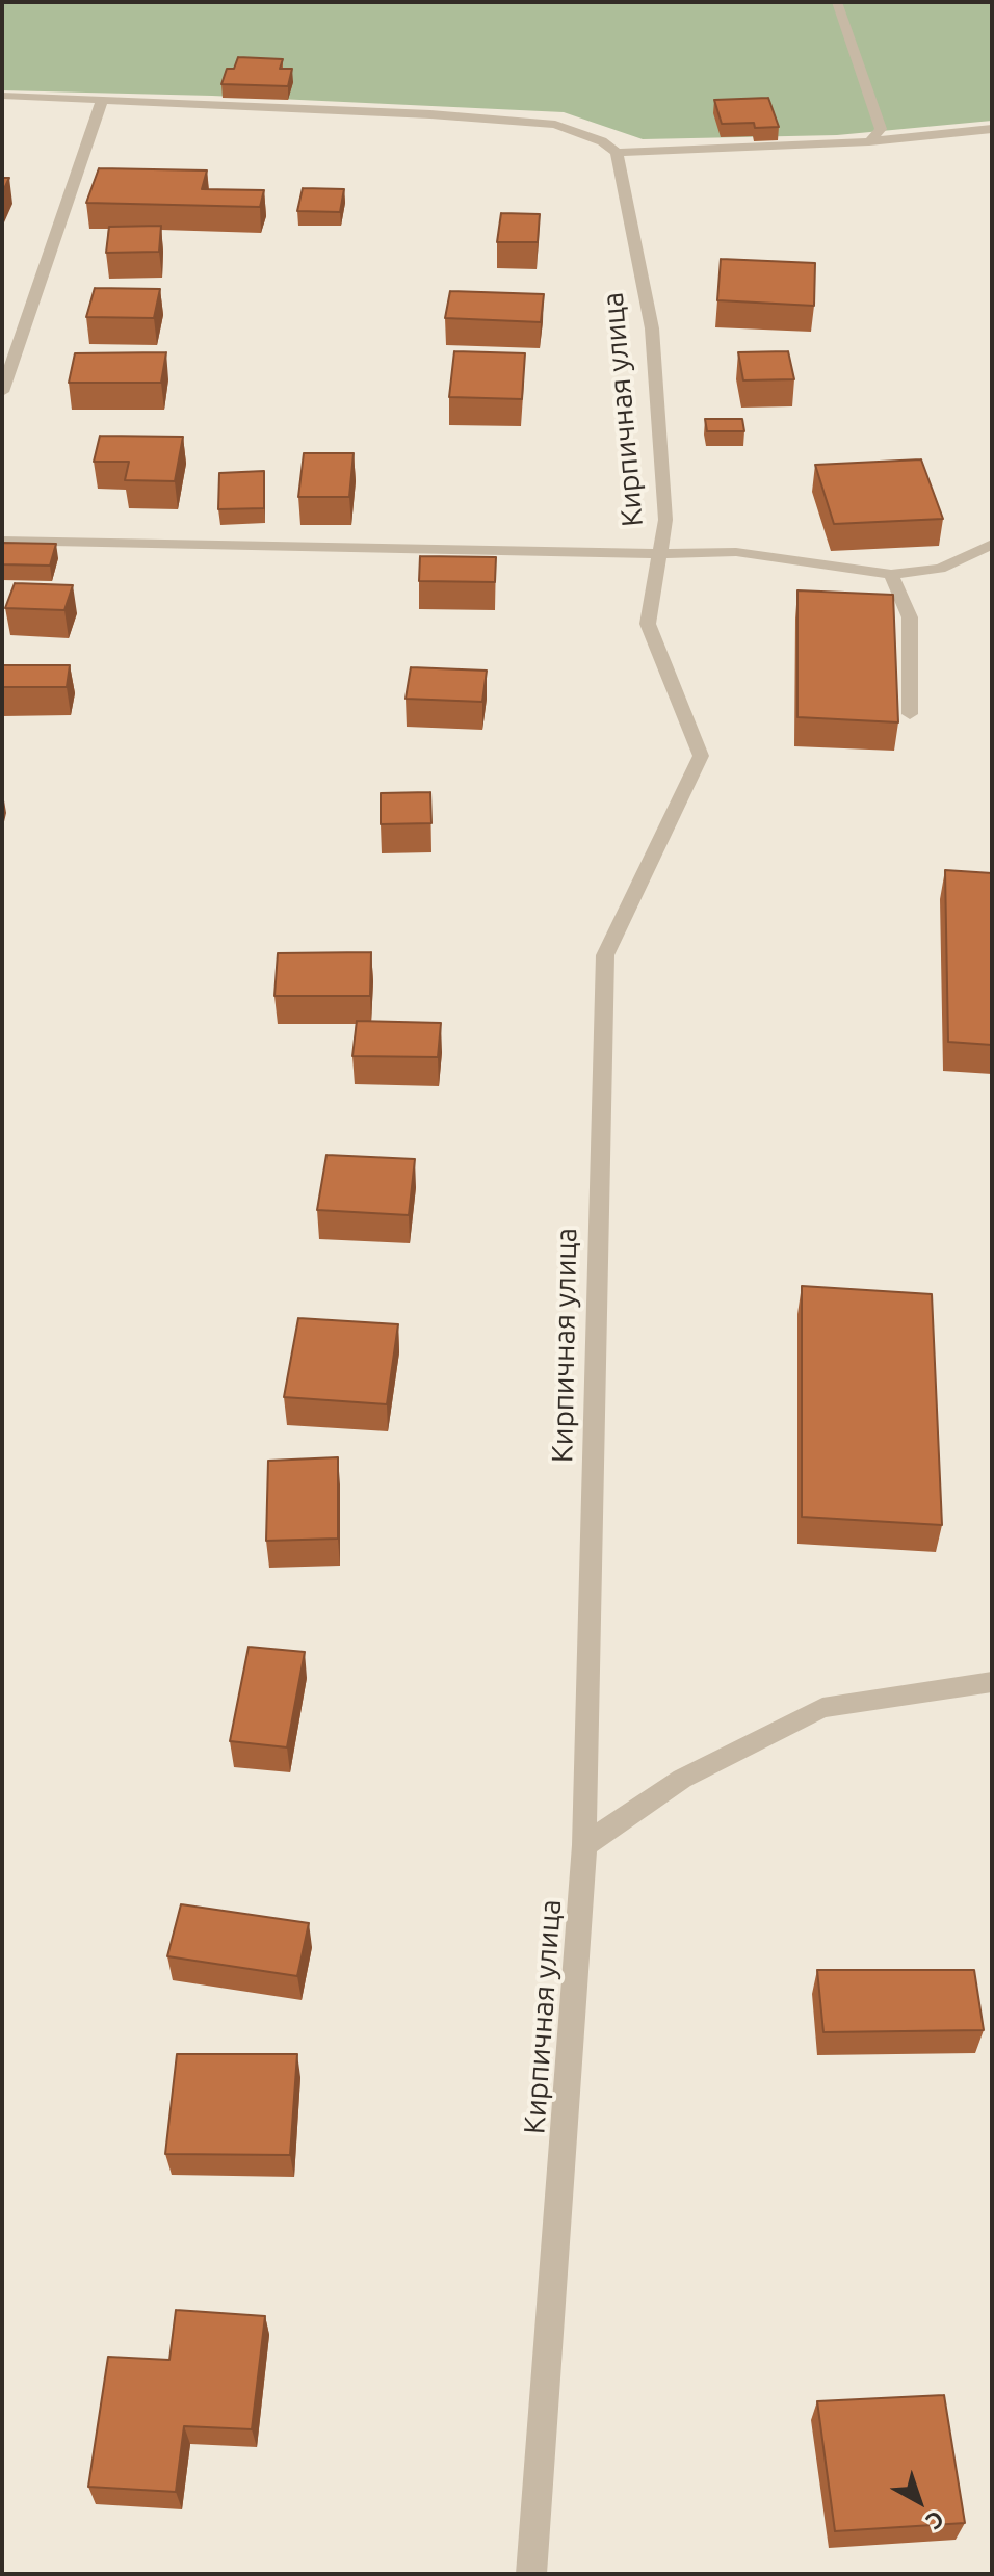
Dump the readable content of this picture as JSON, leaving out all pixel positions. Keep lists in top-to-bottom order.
{
  "streets": {
    "street": ["Кирпичная улица"]
  },
  "north": "bottom right"
}
